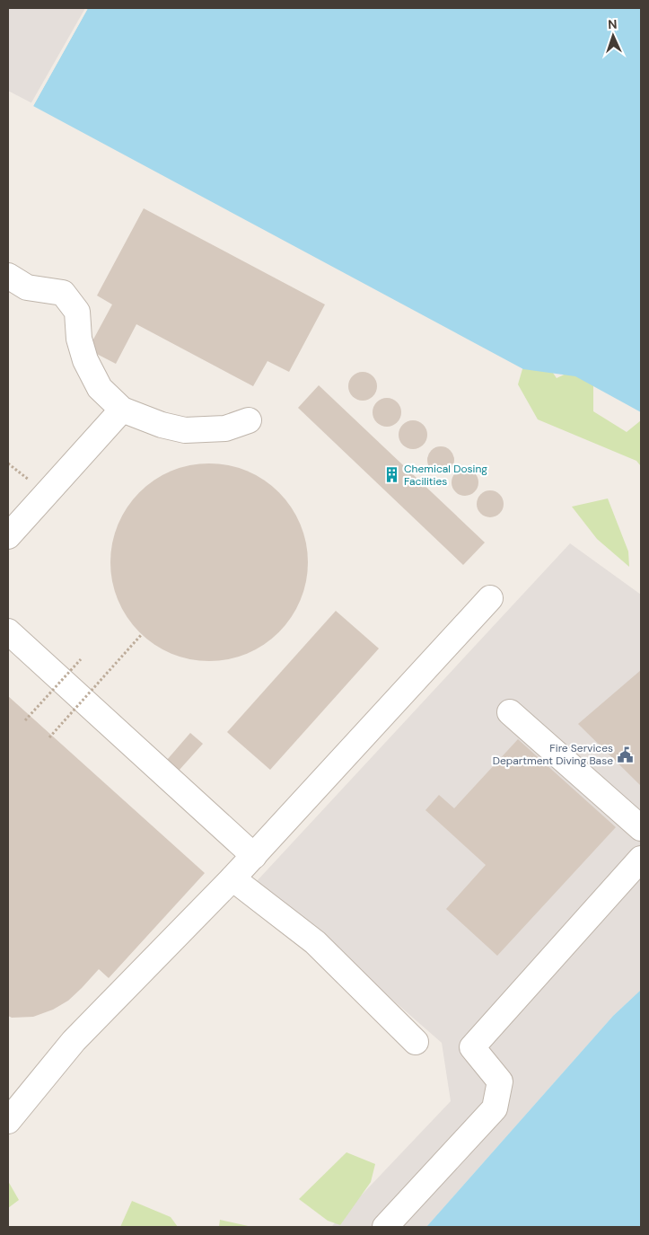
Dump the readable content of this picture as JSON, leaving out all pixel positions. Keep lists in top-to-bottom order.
{
  "places": {
    "building": ["Chemical Dosing Facilities"],
    "public building": ["Fire Services Department Diving Base"]
  },
  "north": "top"
}
